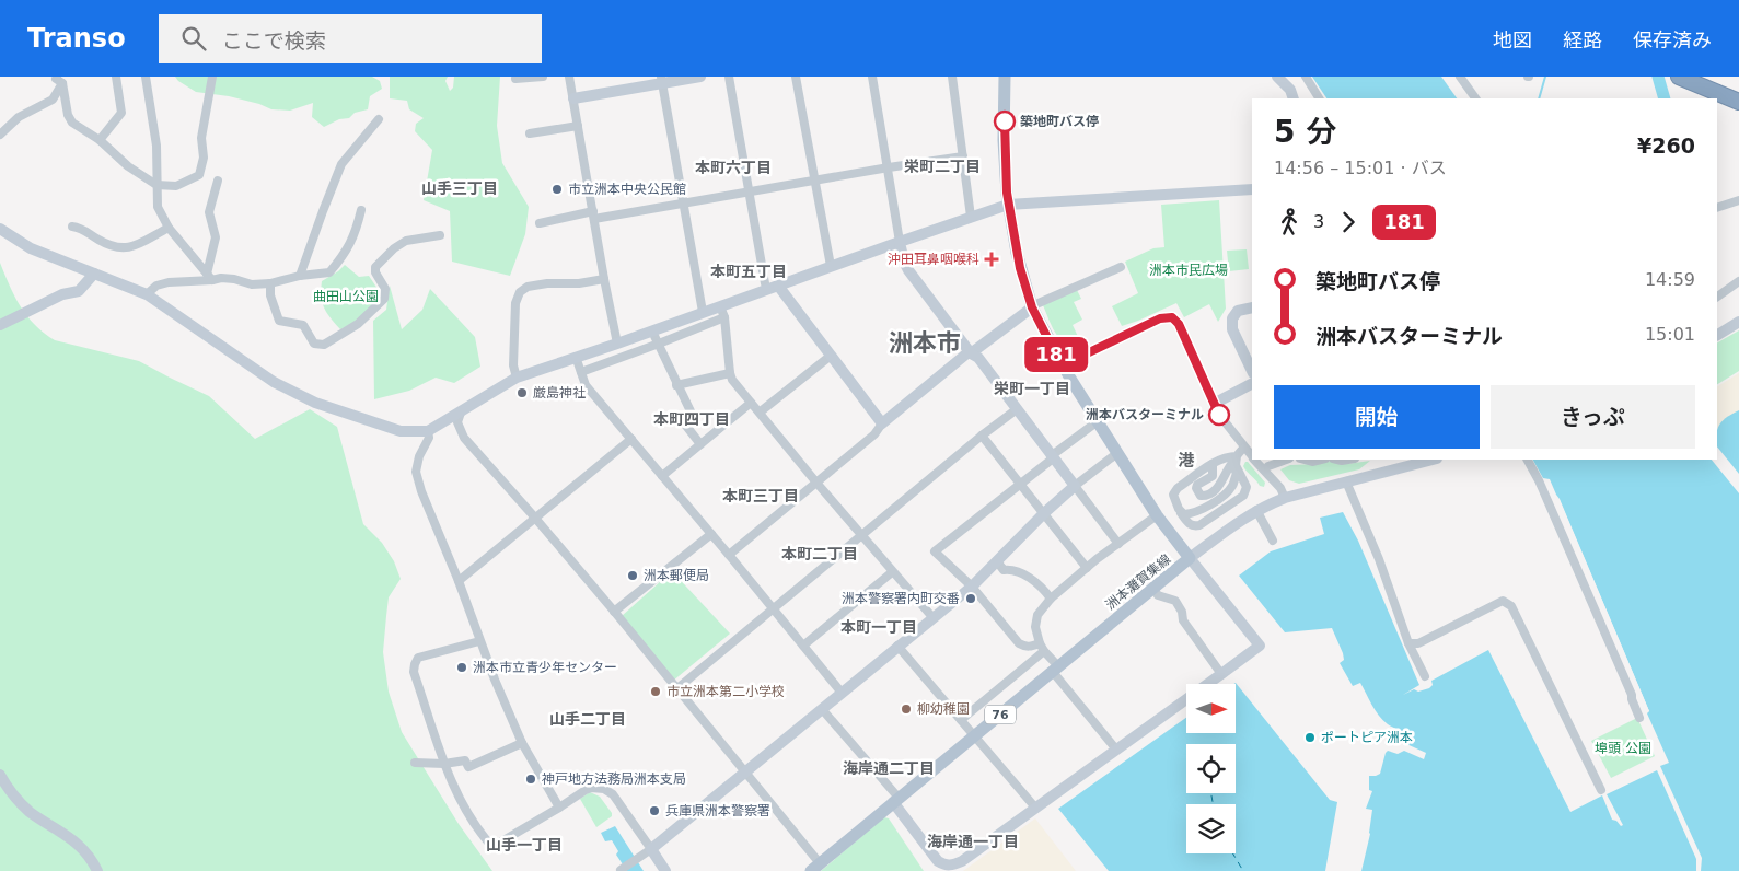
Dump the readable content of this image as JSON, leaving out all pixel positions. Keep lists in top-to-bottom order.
{
  "streets": {
    "main road": ["洲本灘賀集線", "76"]
  },
  "districts": [
    "栄町二丁目",
    "本町六丁目",
    "山手三丁目",
    "本町五丁目",
    "洲本市",
    "栄町一丁目",
    "本町四丁目",
    "港",
    "本町三丁目",
    "本町二丁目",
    "本町一丁目",
    "山手二丁目",
    "海岸通二丁目",
    "海岸通一丁目",
    "山手一丁目"
  ],
  "parks": ["洲本市民広場", "曲田山公園", "埠頭 公園"],
  "places": {
    "other": [
      "築地町バス停",
      "市立洲本中央公民館",
      "厳島神社",
      "洲本バスターミナル",
      "洲本郵便局",
      "洲本警察署内町交番",
      "洲本市立青少年センター",
      "市立洲本第二小学校",
      "柳幼稚園",
      "ポートピア洲本",
      "神戸地方法務局洲本支局",
      "兵庫県洲本警察署"
    ],
    "health": ["沖田耳鼻咽喉科"]
  },
  "lines": ["bus line 181"],
  "north": "right",
  "page": {
    "header": "Transo",
    "search": "ここで検索",
    "nav": ["地図", "経路", "保存済み"],
    "on_map": "181",
    "heading": ["5 分", "14:56 – 15:01 · バス", "¥260"],
    "legs": ["3", "181"],
    "list": [
      {
        "name": "築地町バス停",
        "value": "14:59"
      },
      {
        "name": "洲本バスターミナル",
        "value": "15:01"
      }
    ],
    "buttons": ["開始", "きっぷ"]
  }
}
